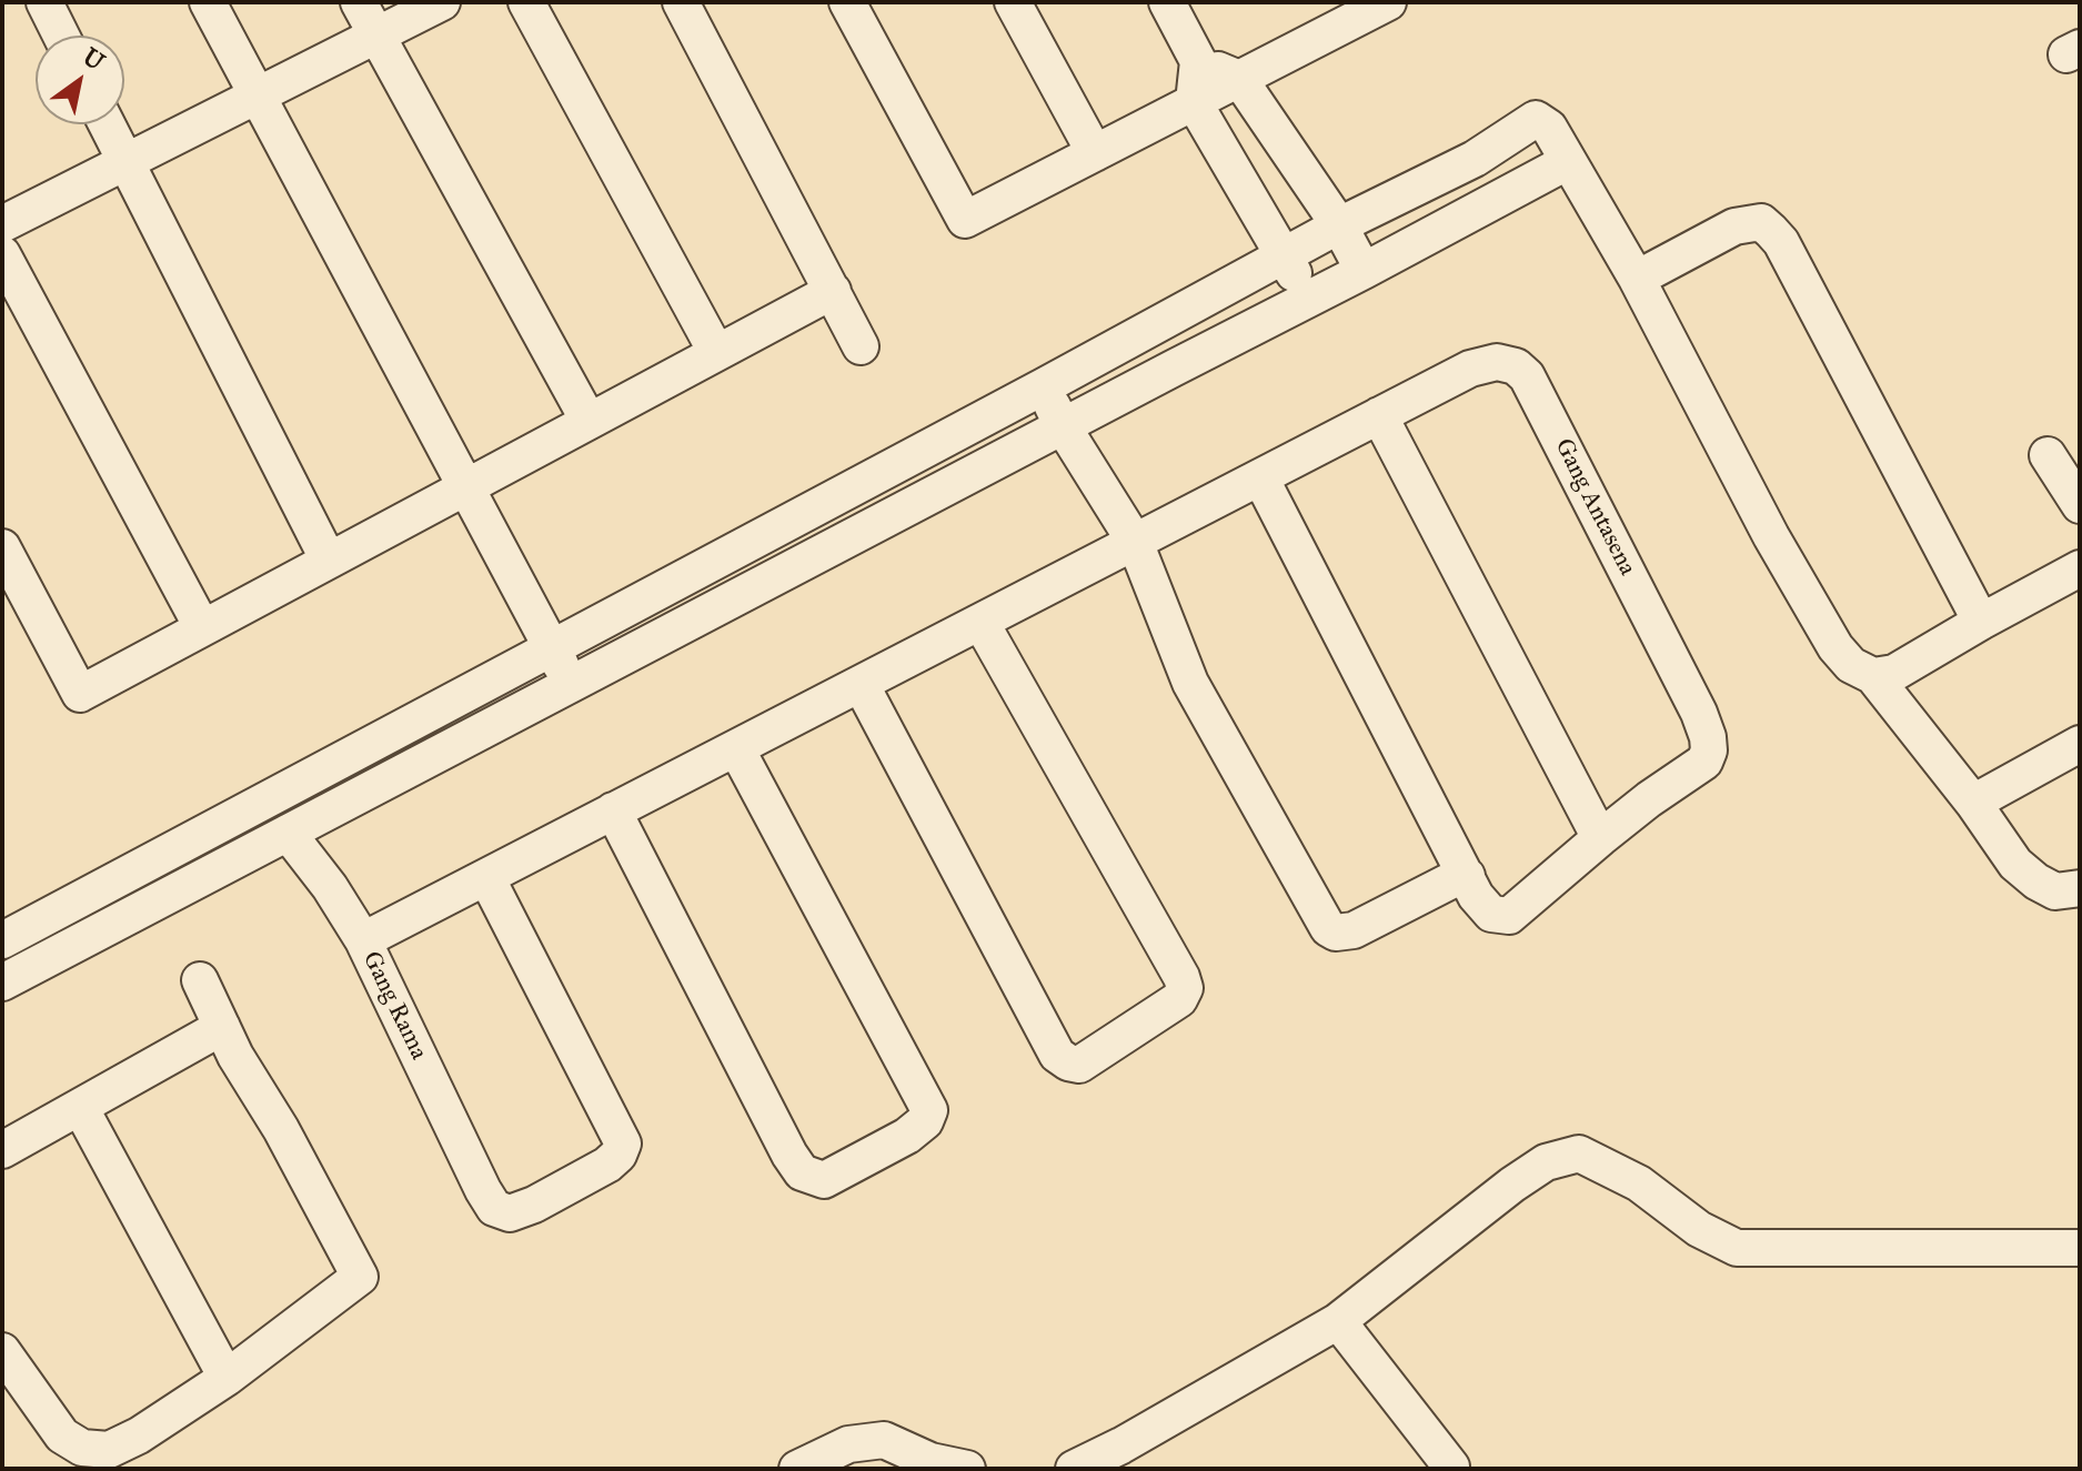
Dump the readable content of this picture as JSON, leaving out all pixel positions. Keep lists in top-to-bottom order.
{
  "streets": {
    "street": ["Gang Antasena", "Gang Rama"]
  },
  "north": "top right"
}
